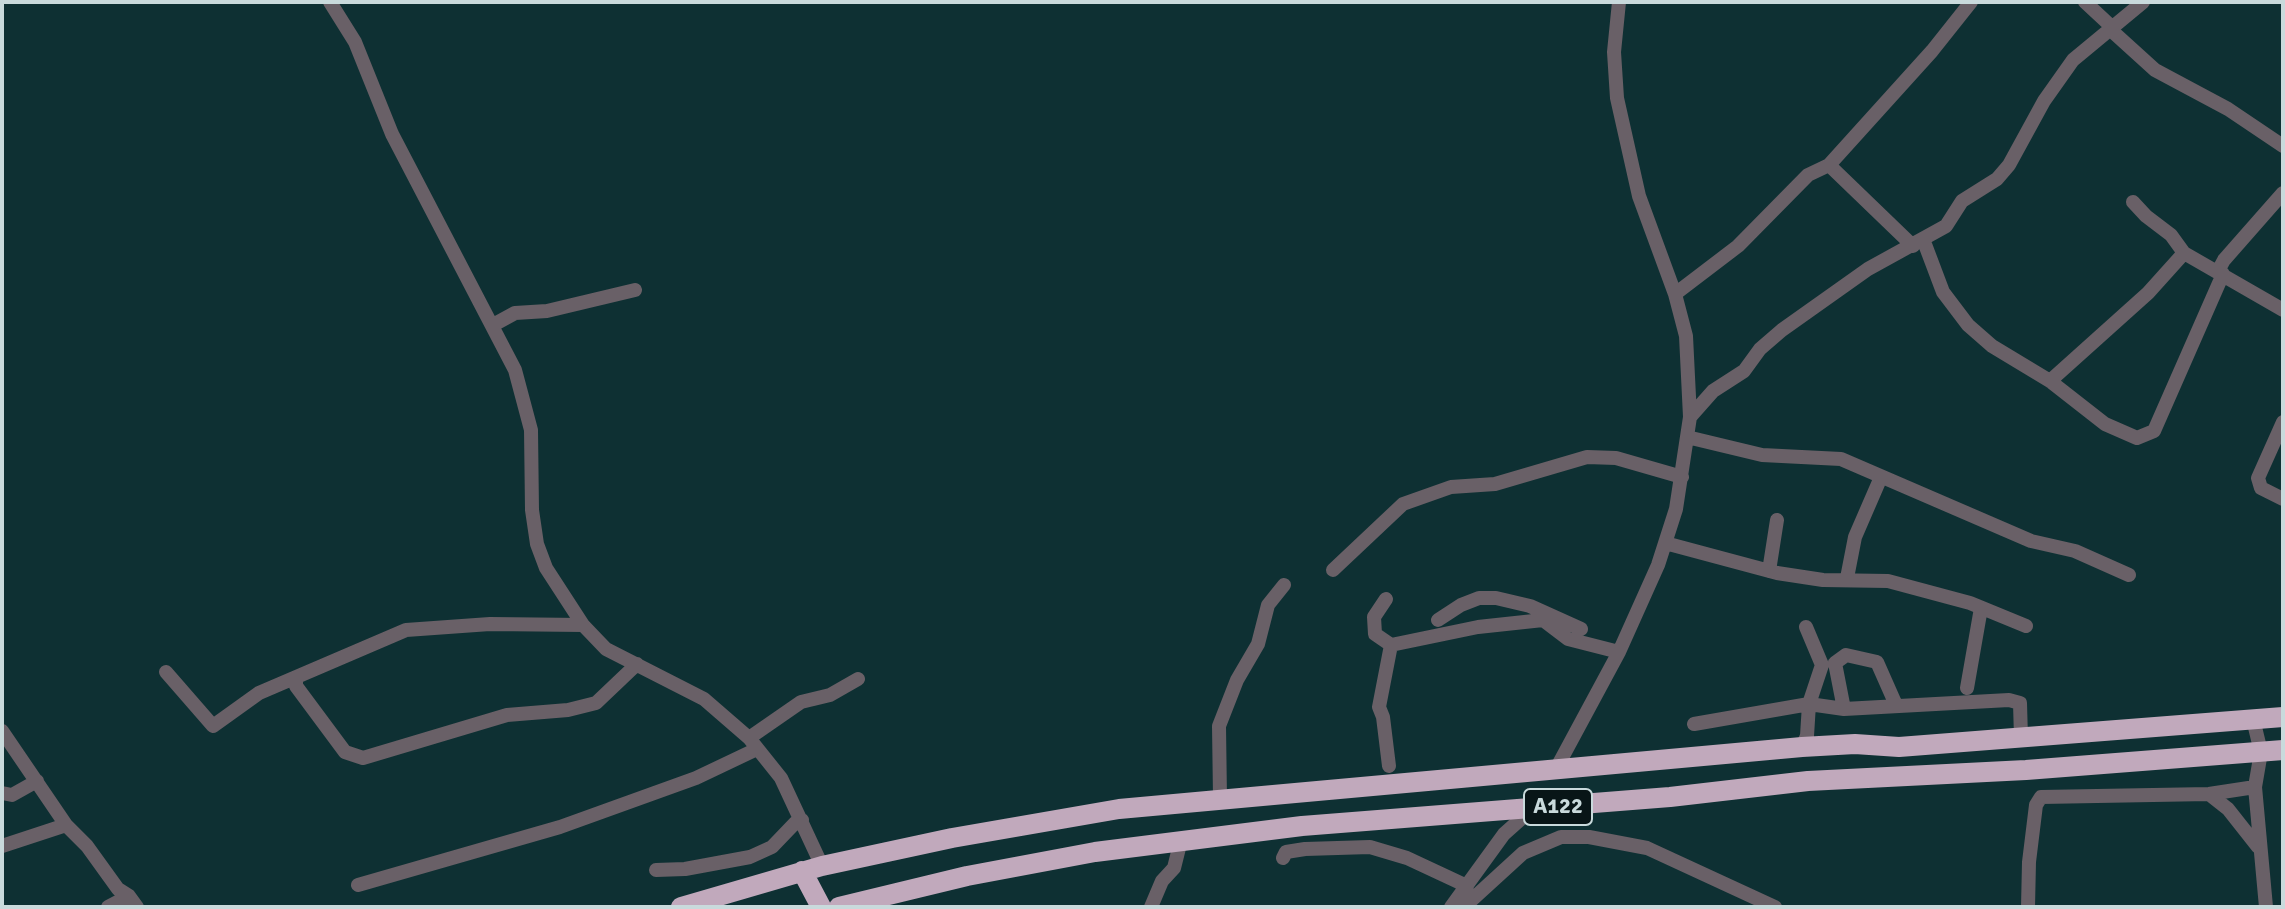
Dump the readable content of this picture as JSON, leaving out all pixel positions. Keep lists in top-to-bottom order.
{
  "streets": {
    "highway": ["A122"]
  }
}
